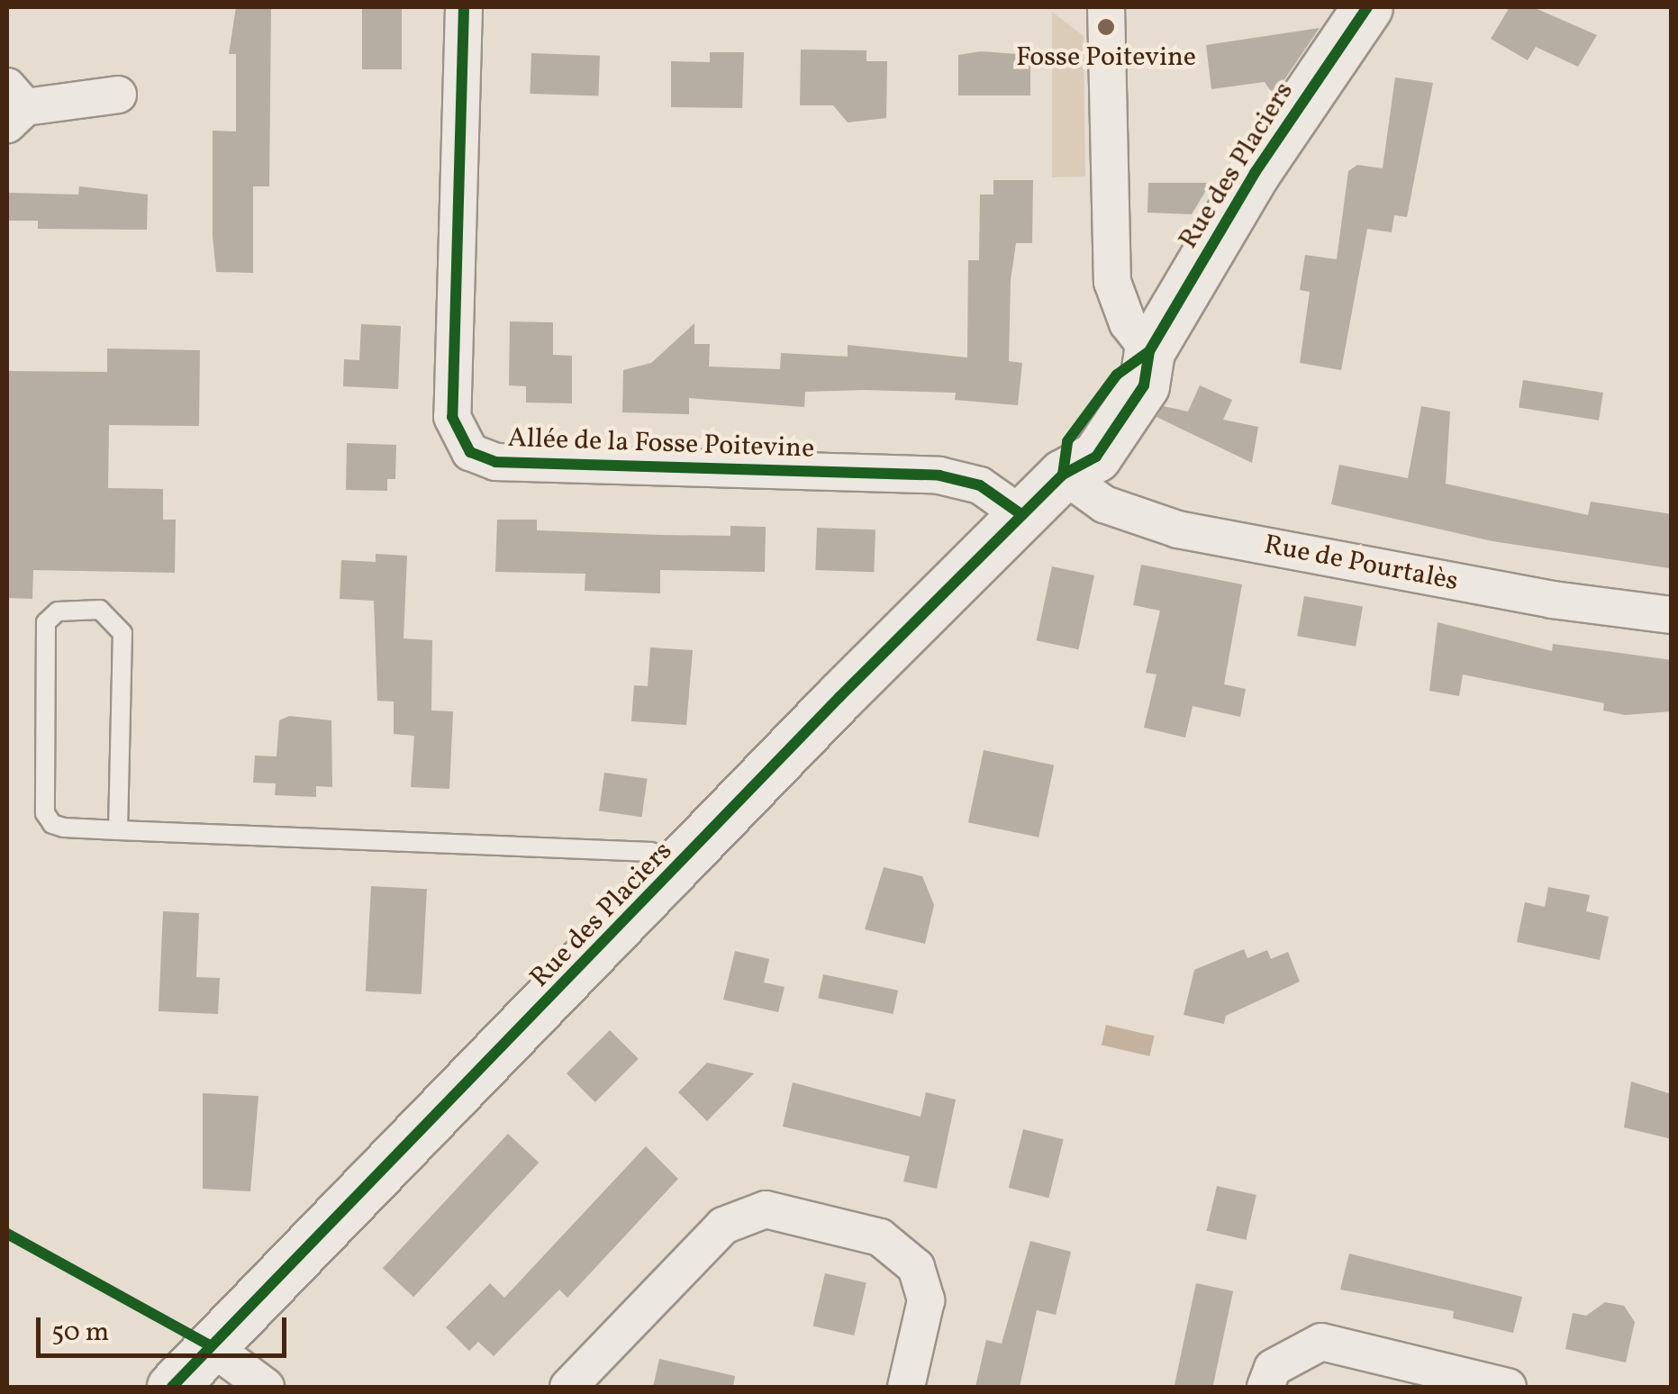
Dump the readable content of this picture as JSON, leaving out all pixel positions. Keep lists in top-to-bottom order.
{
  "streets": {
    "street": ["Rue des Placiers", "Allée de la Fosse Poitevine", "Rue de Pourtalès"]
  },
  "crossings": [
    ["Rue des Placiers", "Allée de la Fosse Poitevine"],
    ["Rue des Placiers", "Rue de Pourtalès"]
  ],
  "places": ["Fosse Poitevine"],
  "scale_bar": "50 m"
}
